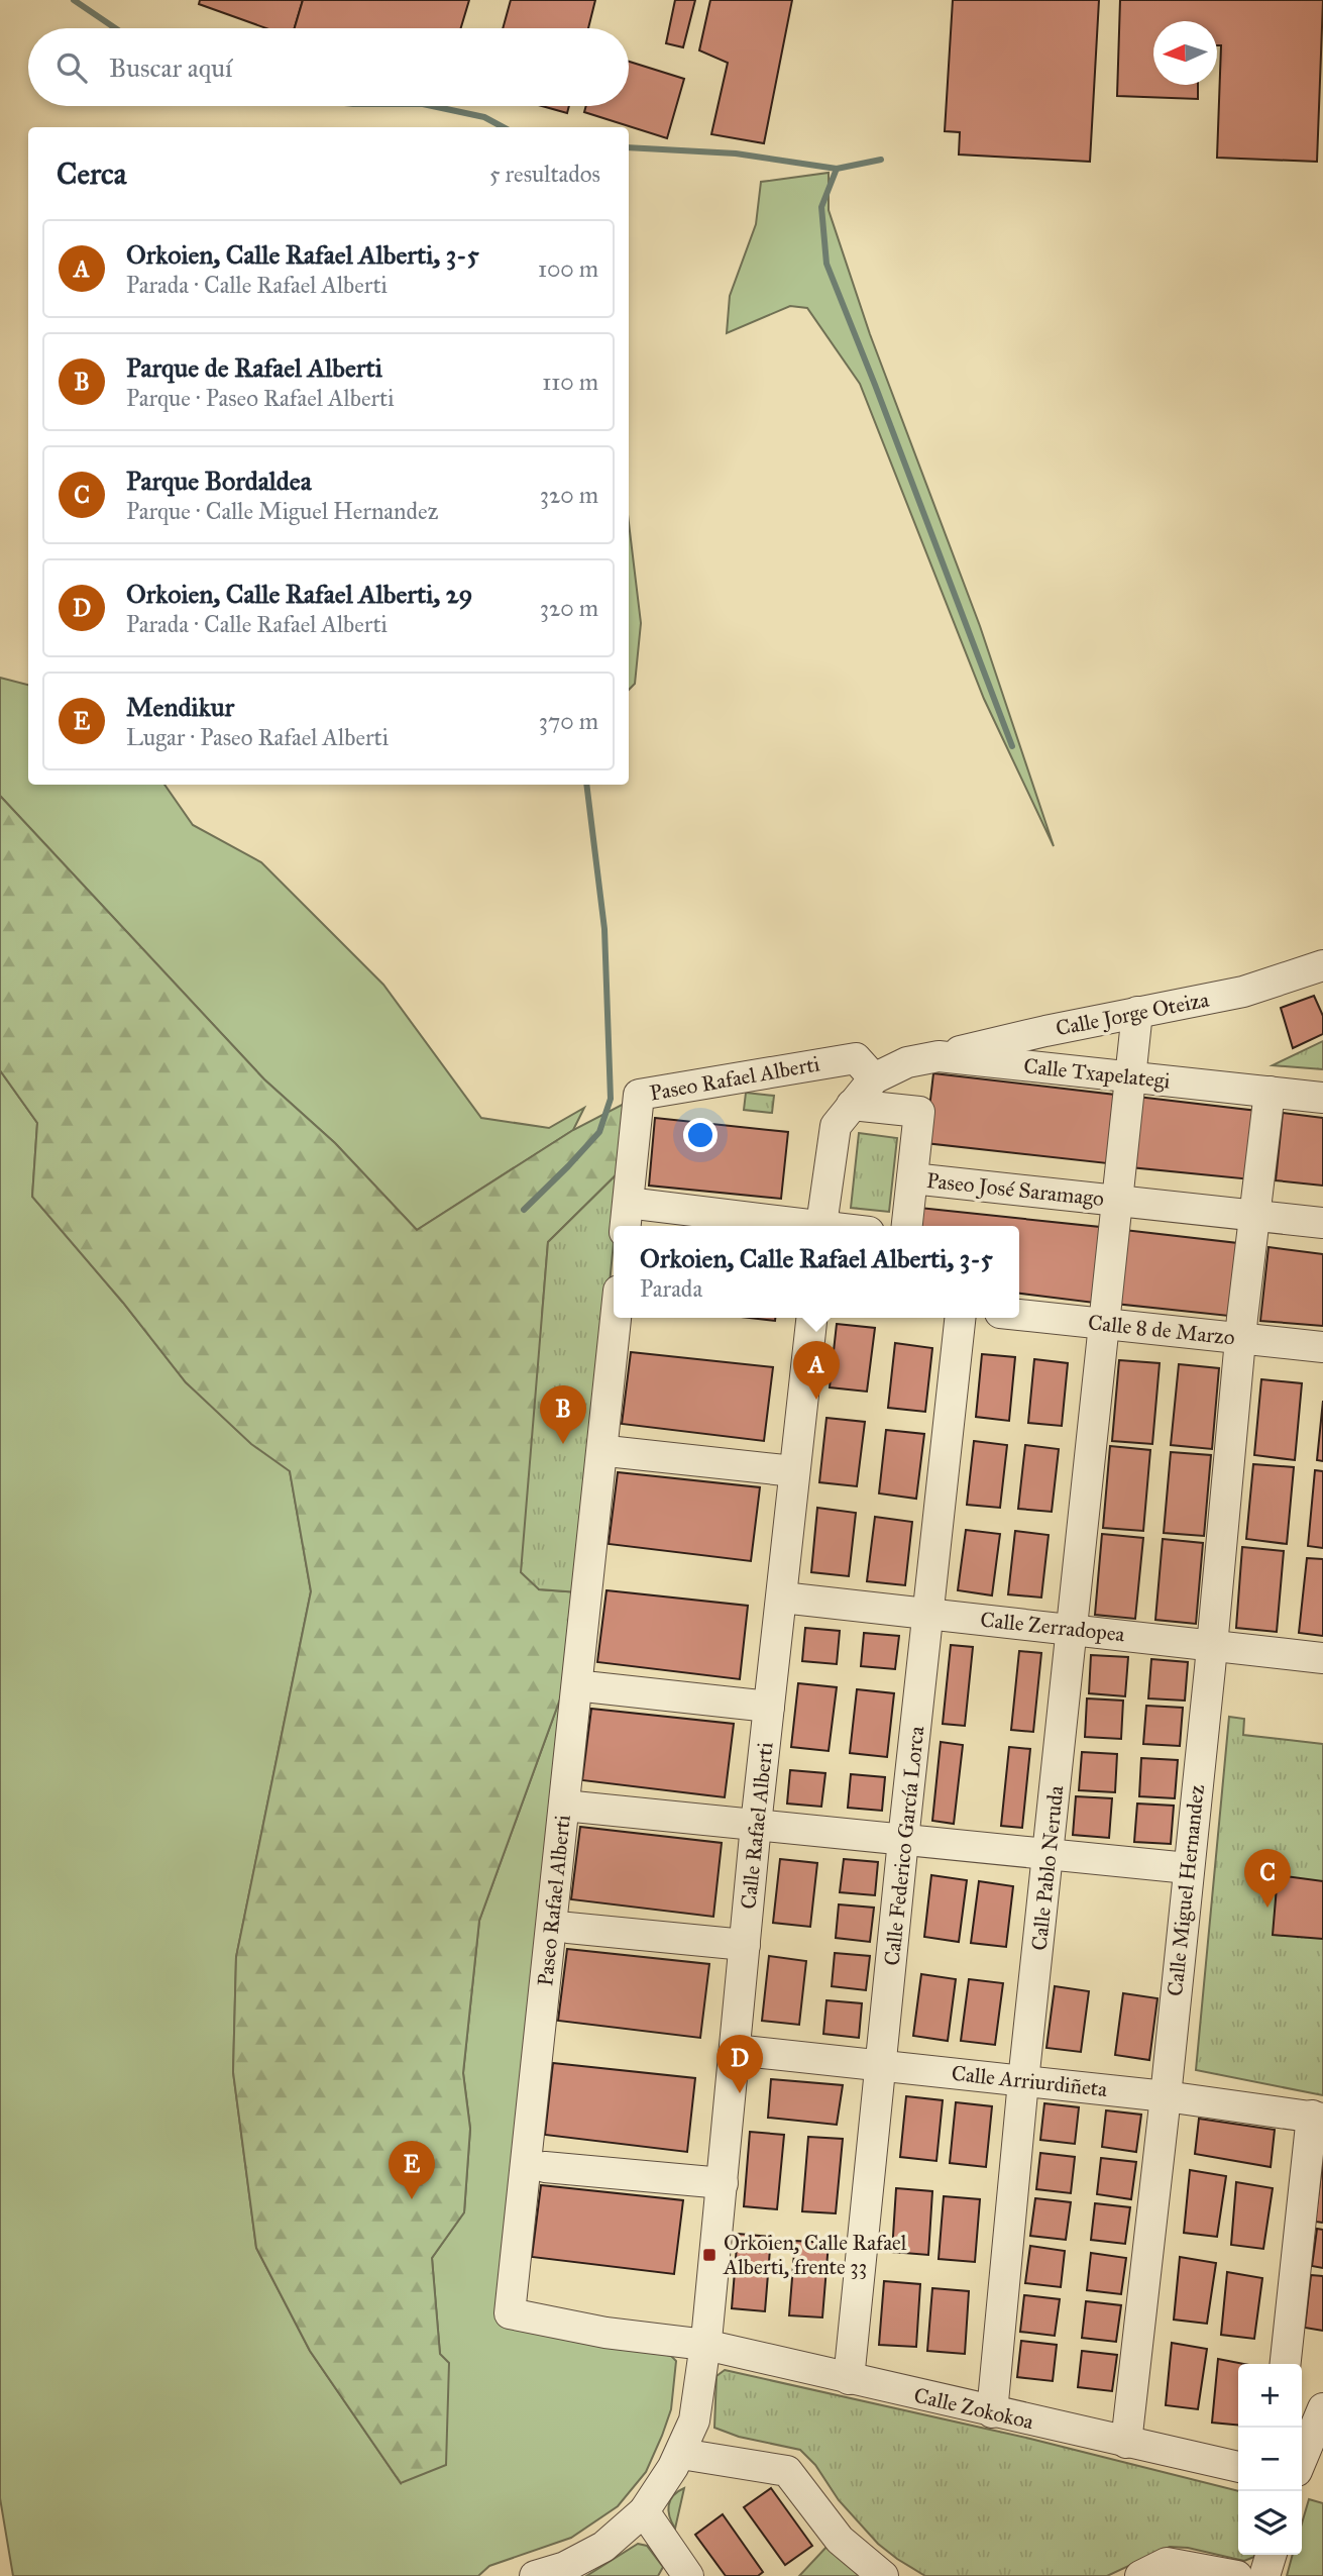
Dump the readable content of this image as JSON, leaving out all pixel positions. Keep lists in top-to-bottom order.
{
  "streets": {
    "street": [
      "Calle Jorge Oteiza",
      "Calle Txapelategi",
      "Paseo Rafael Alberti",
      "Paseo José Saramago",
      "Calle 8 de Marzo",
      "Calle Zerradopea",
      "Calle Rafael Alberti",
      "Calle Federico García Lorca",
      "Calle Pablo Neruda",
      "Calle Miguel Hernandez",
      "Calle Arriurdiñeta",
      "Calle Zokokoa"
    ]
  },
  "crossings": [
    ["Calle Jorge Oteiza", "Calle Txapelategi"],
    ["Calle Jorge Oteiza", "Paseo José Saramago"],
    ["Calle Txapelategi", "Paseo Rafael Alberti"],
    ["Calle Txapelategi", "Paseo José Saramago"],
    ["Paseo Rafael Alberti", "Calle Rafael Alberti"],
    ["Paseo Rafael Alberti", "Calle Zokokoa"],
    ["Paseo José Saramago", "Calle 8 de Marzo"],
    ["Paseo José Saramago", "Calle Pablo Neruda"],
    ["Calle 8 de Marzo", "Calle Pablo Neruda"],
    ["Calle 8 de Marzo", "Calle Miguel Hernandez"],
    ["Calle Zerradopea", "Calle Rafael Alberti"],
    ["Calle Zerradopea", "Calle Federico García Lorca"],
    ["Calle Zerradopea", "Calle Pablo Neruda"],
    ["Calle Zerradopea", "Calle Miguel Hernandez"],
    ["Calle Rafael Alberti", "Calle Arriurdiñeta"],
    ["Calle Rafael Alberti", "Calle Zokokoa"],
    ["Calle Federico García Lorca", "Calle Arriurdiñeta"],
    ["Calle Federico García Lorca", "Calle Zokokoa"],
    ["Calle Pablo Neruda", "Calle Arriurdiñeta"],
    ["Calle Pablo Neruda", "Calle Zokokoa"],
    ["Calle Miguel Hernandez", "Calle Arriurdiñeta"],
    ["Calle Miguel Hernandez", "Calle Zokokoa"]
  ],
  "places": {
    "transit": ["Orkoien, Calle Rafael Alberti, frente 33"]
  },
  "north": "left",
  "page": {
    "search": "Buscar aquí",
    "heading": ["Cerca", "5 resultados"],
    "list": [
      {
        "mark": "A",
        "name": "Orkoien, Calle Rafael Alberti, 3-5",
        "note": "Parada · Calle Rafael Alberti",
        "value": "100 m"
      },
      {
        "mark": "B",
        "name": "Parque de Rafael Alberti",
        "note": "Parque · Paseo Rafael Alberti",
        "value": "110 m"
      },
      {
        "mark": "C",
        "name": "Parque Bordaldea",
        "note": "Parque · Calle Miguel Hernandez",
        "value": "320 m"
      },
      {
        "mark": "D",
        "name": "Orkoien, Calle Rafael Alberti, 29",
        "note": "Parada · Calle Rafael Alberti",
        "value": "320 m"
      },
      {
        "mark": "E",
        "name": "Mendikur",
        "note": "Lugar · Paseo Rafael Alberti",
        "value": "370 m"
      }
    ],
    "popup": ["Orkoien, Calle Rafael Alberti, 3-5", "Parada"],
    "pins": [
      "A",
      "B",
      "C",
      "D",
      "E"
    ],
    "map_buttons": ["+", "−"]
  }
}
